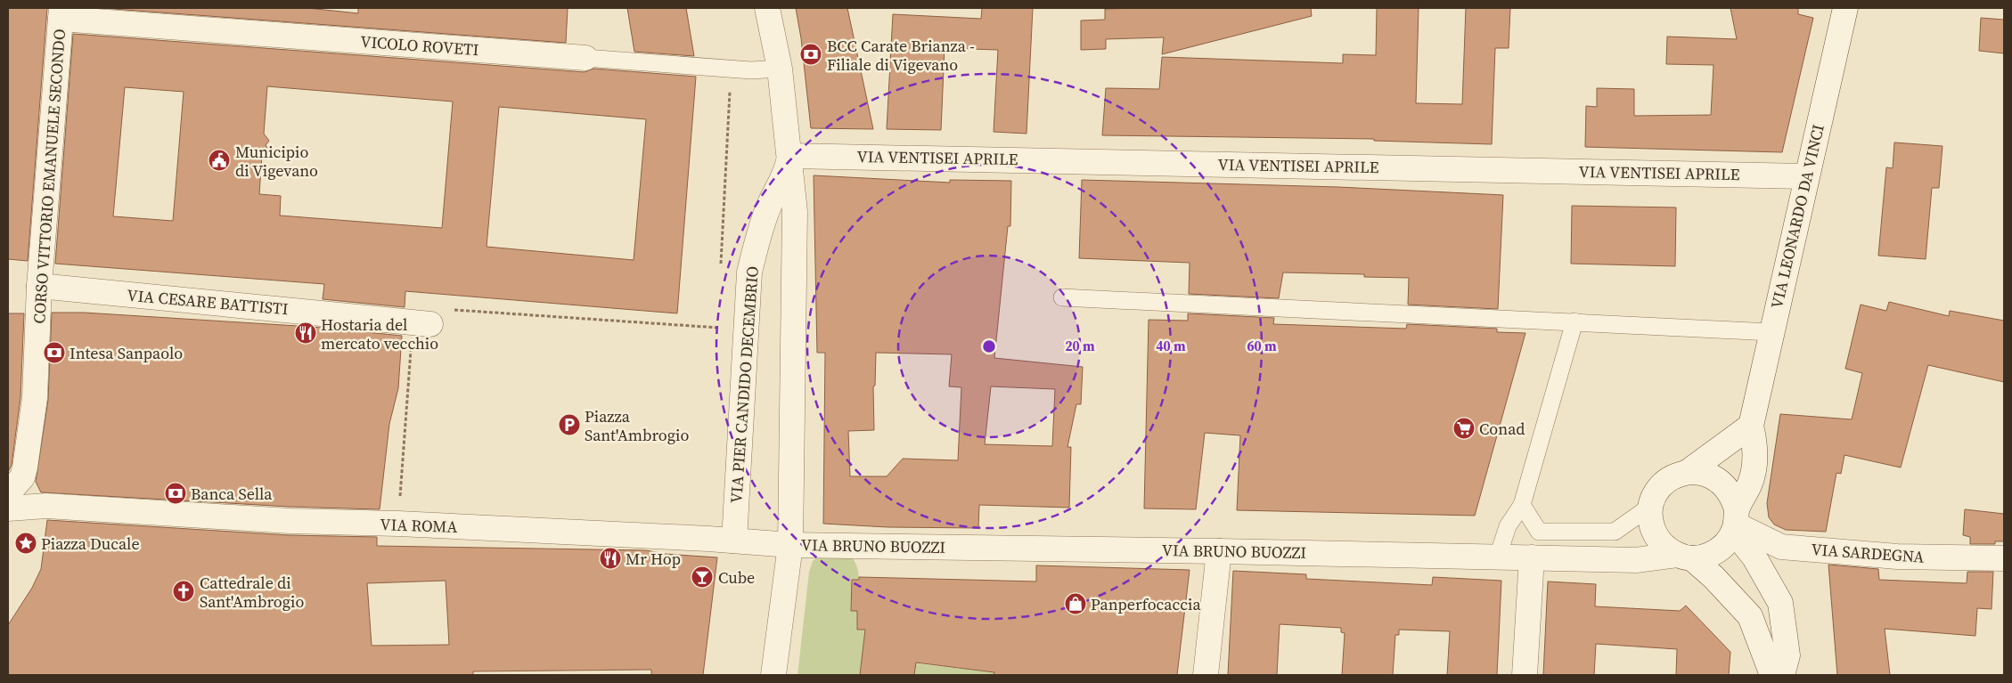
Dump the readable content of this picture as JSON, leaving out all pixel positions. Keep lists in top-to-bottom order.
{
  "streets": {
    "street": [
      "VICOLO ROVETI",
      "VIA VENTISEI APRILE",
      "CORSO VITTORIO EMANUELE SECONDO",
      "VIA LEONARDO DA VINCI",
      "VIA CESARE BATTISTI",
      "VIA PIER CANDIDO DECEMBRIO",
      "VIA ROMA",
      "VIA BRUNO BUOZZI",
      "VIA SARDEGNA"
    ]
  },
  "crossings": [
    ["VICOLO ROVETI", "CORSO VITTORIO EMANUELE SECONDO"],
    ["VICOLO ROVETI", "VIA PIER CANDIDO DECEMBRIO"],
    ["VIA VENTISEI APRILE", "VIA LEONARDO DA VINCI"],
    ["VIA VENTISEI APRILE", "VIA PIER CANDIDO DECEMBRIO"],
    ["CORSO VITTORIO EMANUELE SECONDO", "VIA CESARE BATTISTI"],
    ["VIA LEONARDO DA VINCI", "VIA BRUNO BUOZZI"],
    ["VIA LEONARDO DA VINCI", "VIA SARDEGNA"],
    ["VIA PIER CANDIDO DECEMBRIO", "VIA ROMA"],
    ["VIA PIER CANDIDO DECEMBRIO", "VIA BRUNO BUOZZI"],
    ["VIA ROMA", "VIA BRUNO BUOZZI"],
    ["VIA BRUNO BUOZZI", "VIA SARDEGNA"]
  ],
  "places": {
    "bank": ["BCC Carate Brianza - Filiale di Vigevano", "Intesa Sanpaolo", "Banca Sella"],
    "public building": ["Municipio di Vigevano"],
    "restaurant": ["Hostaria del mercato vecchio", "Mr Hop"],
    "parking": ["Piazza Sant'Ambrogio"],
    "supermarket": ["Conad"],
    "place": ["Piazza Ducale"],
    "bar": ["Cube"],
    "church": ["Cattedrale di Sant'Ambrogio"],
    "shop": ["Panperfocaccia"]
  },
  "rings": ["20 m", "40 m", "60 m"]
}
